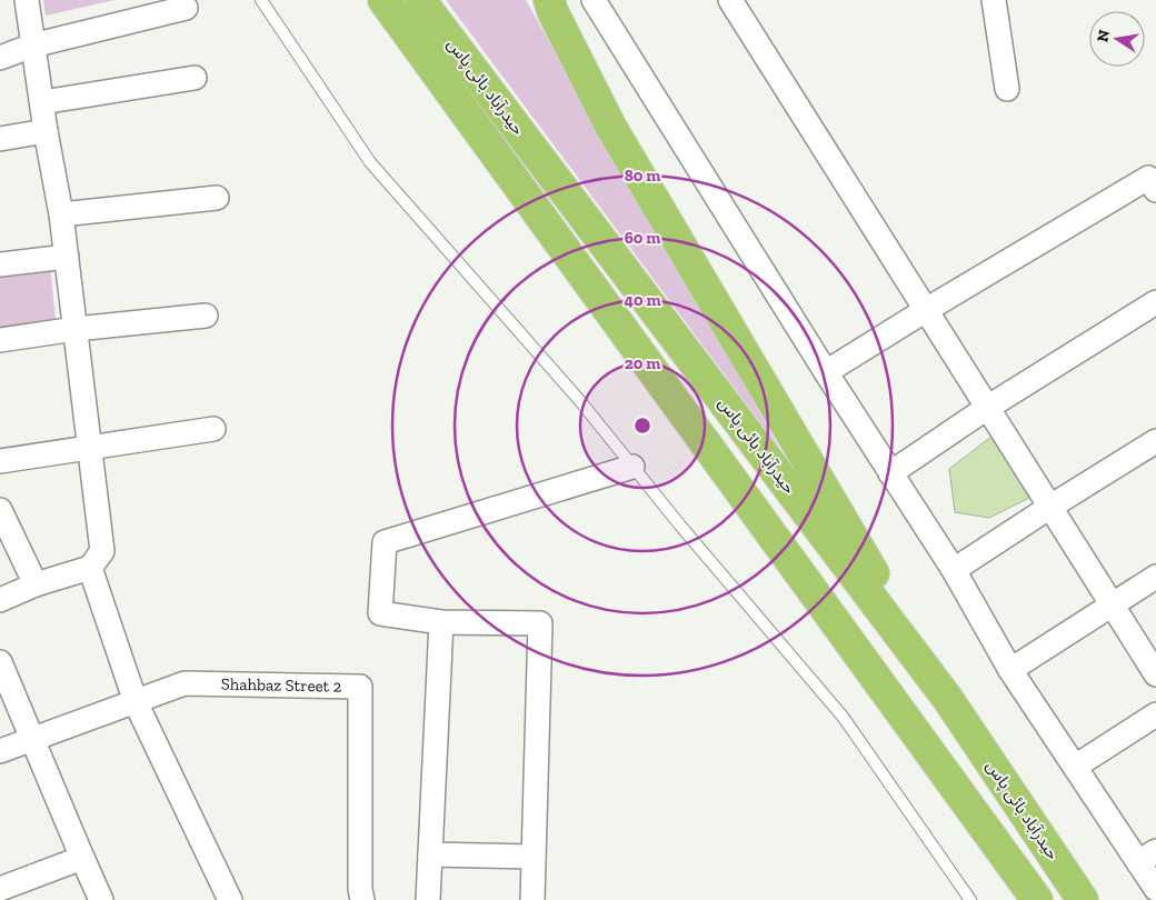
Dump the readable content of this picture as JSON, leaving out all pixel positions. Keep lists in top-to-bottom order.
{
  "streets": {
    "highway": ["حیدرآباد بائی پاس"],
    "street": ["Shahbaz Street 2"]
  },
  "north": "left",
  "rings": [
    "80 m",
    "60 m",
    "40 m",
    "20 m"
  ]
}
